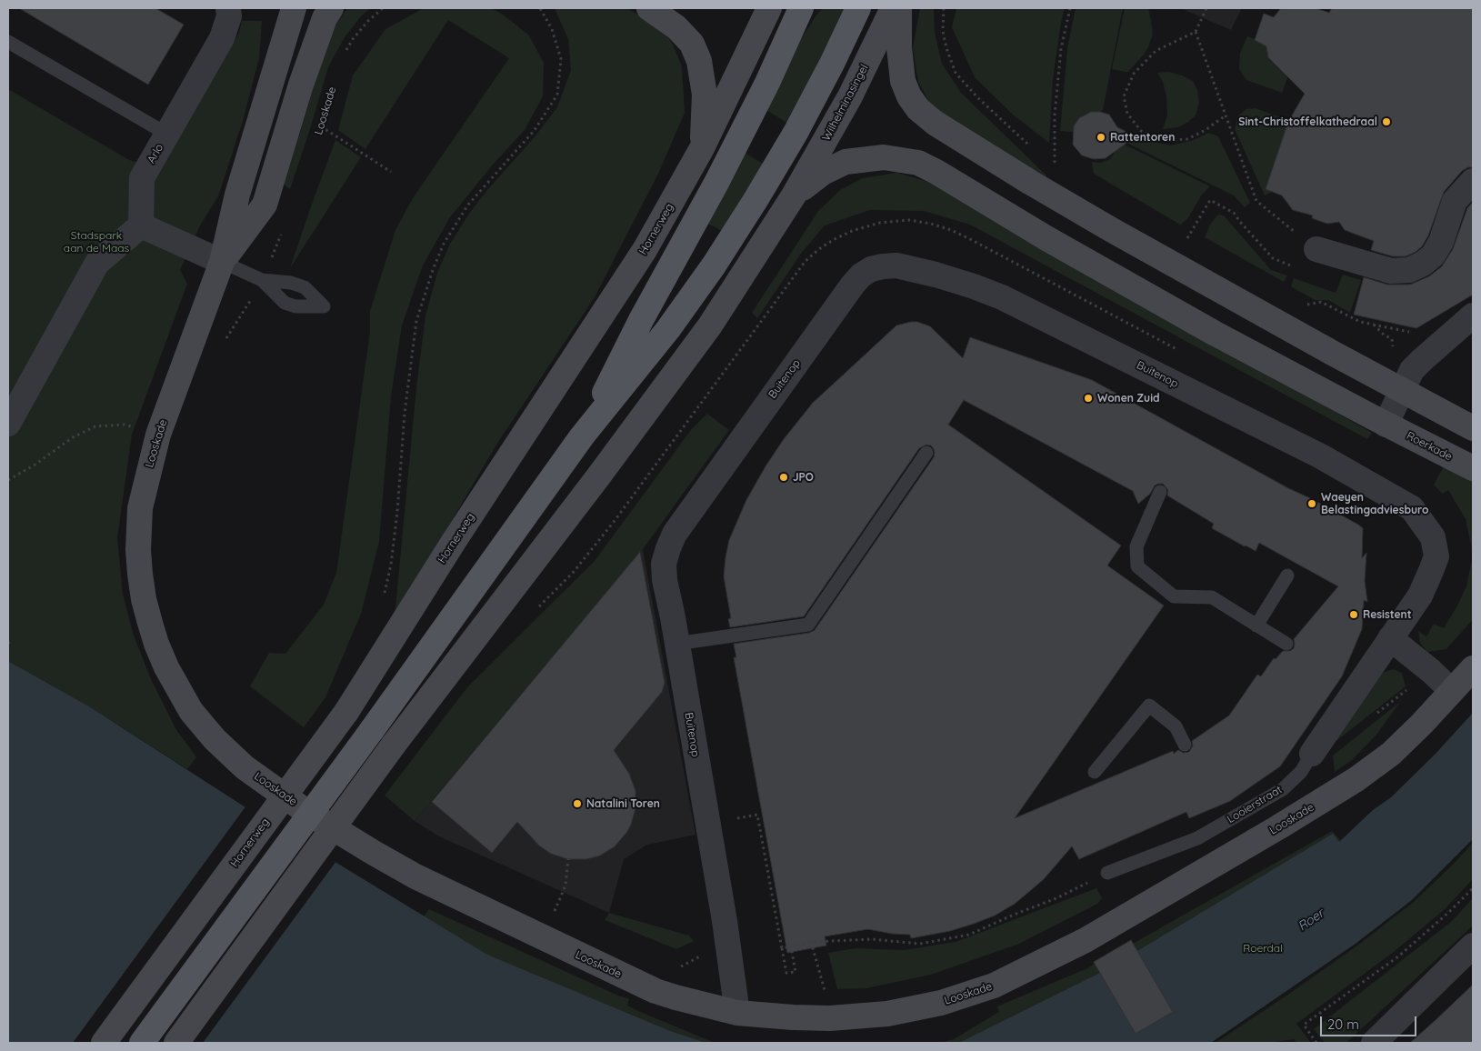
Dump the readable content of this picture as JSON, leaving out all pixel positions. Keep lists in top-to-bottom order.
{
  "streets": {
    "main road": [
      "Wilhelminasingel",
      "Looskade",
      "Hornerweg",
      "Roerkade"
    ],
    "street": ["Arlo", "Buitenop", "Looierstraat"]
  },
  "crossings": [
    ["Wilhelminasingel", "Roerkade"],
    ["Looskade", "Buitenop"],
    ["Buitenop", "Looierstraat"]
  ],
  "water": ["Roer"],
  "parks": ["Stadspark aan de Maas", "Roerdal"],
  "places": [
    "Sint-Christoffelkathedraal",
    "Rattentoren",
    "Wonen Zuid",
    "JPO",
    "Waeyen Belastingadviesburo",
    "Resistent",
    "Natalini Toren"
  ],
  "scale_bar": "20 m"
}
